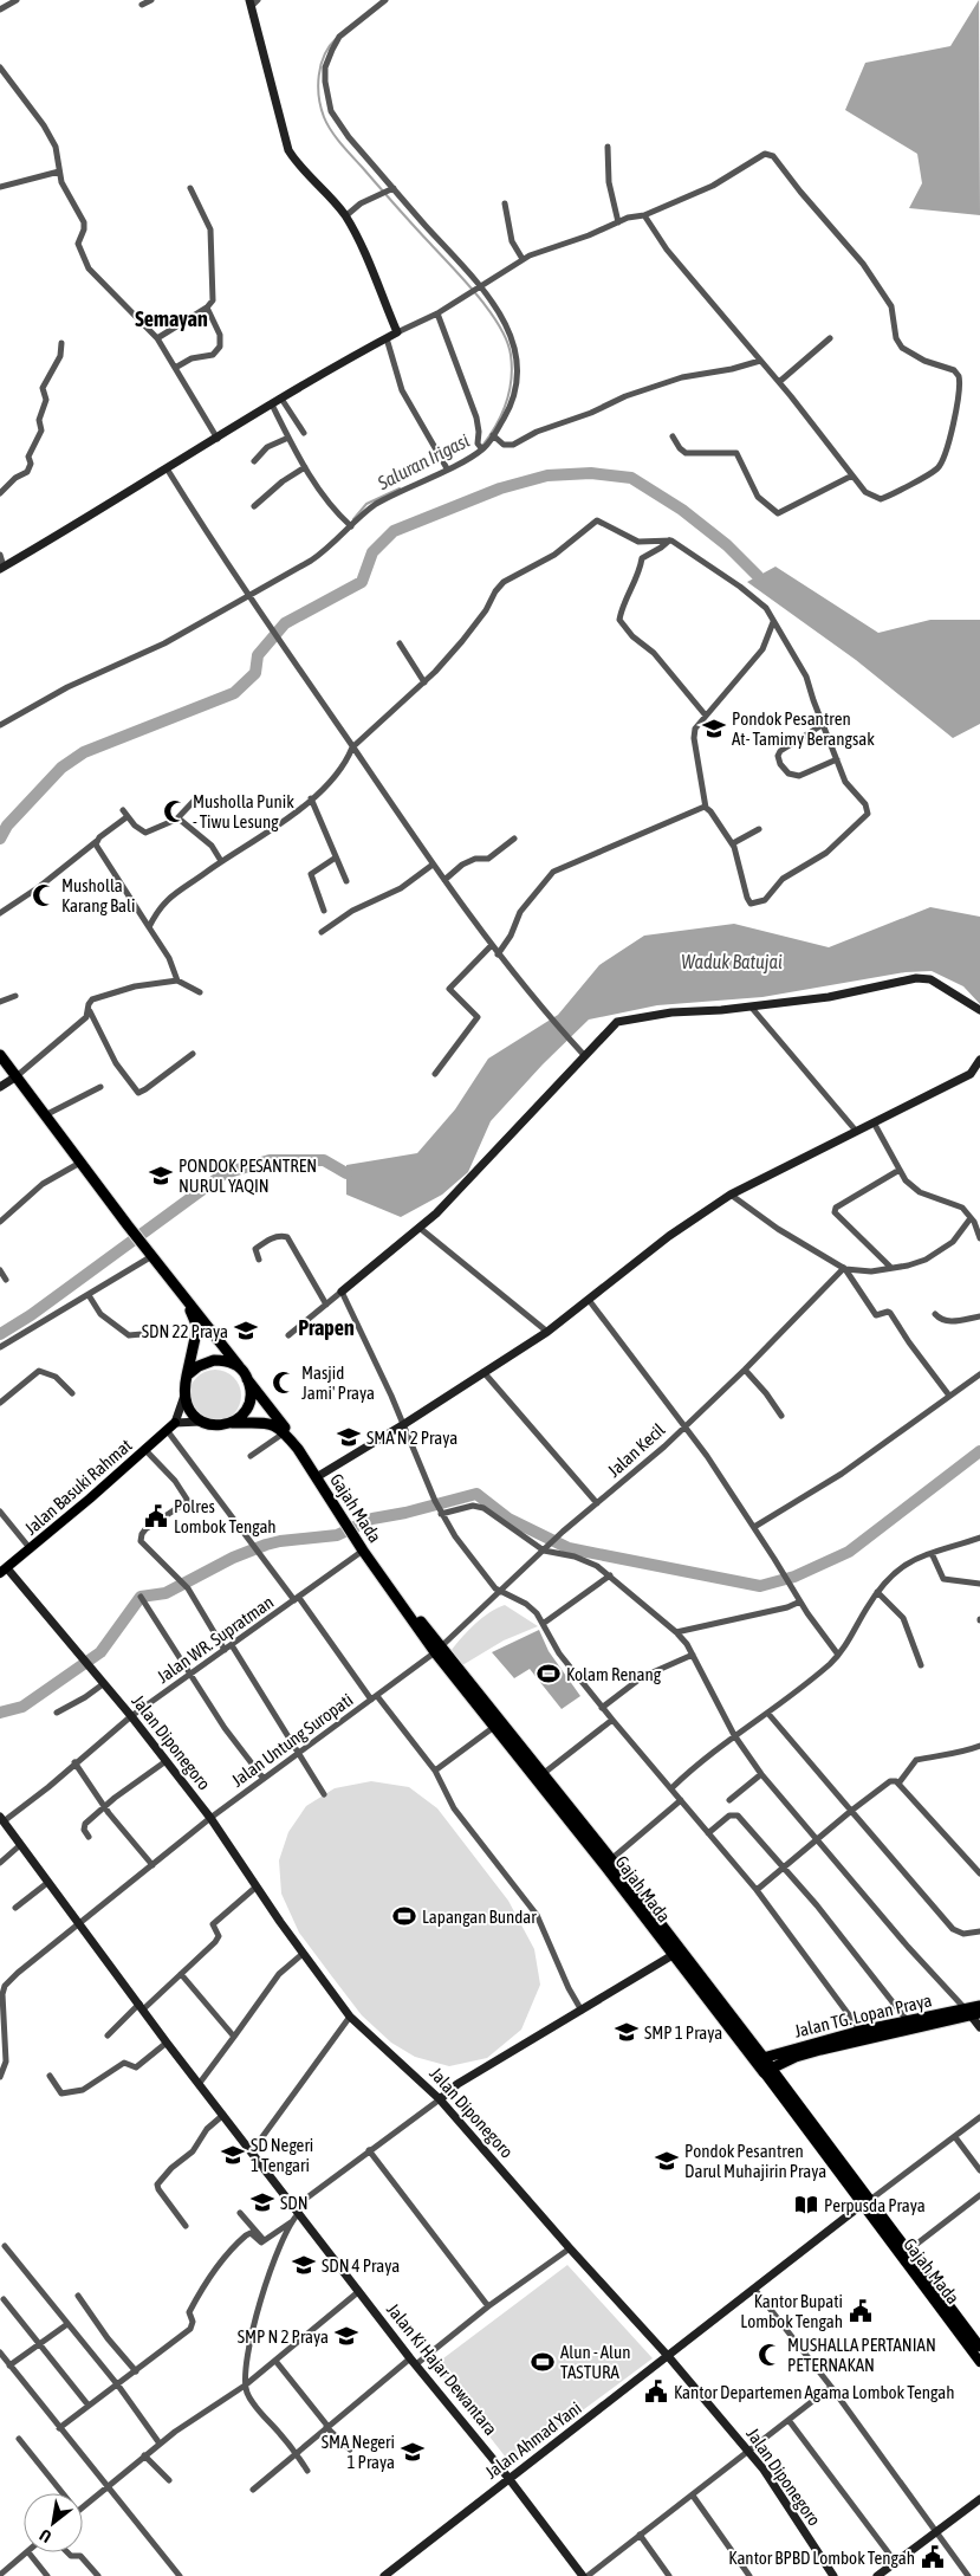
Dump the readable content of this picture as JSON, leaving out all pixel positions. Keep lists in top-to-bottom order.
{
  "streets": {
    "highway": ["Gajah Mada", "Jalan TG. Lopan Praya"],
    "main road": ["Jalan Basuki Rahmat"],
    "street": [
      "Jalan Kecil",
      "Jalan WR. Supratman",
      "Jalan Untung Suropati",
      "Jalan Diponegoro",
      "Jalan Ki Hajar Dewantara",
      "Jalan Ahmad Yani"
    ]
  },
  "crossings": [
    ["Jalan Kecil", "Gajah Mada"],
    ["Jalan Kecil", "Jalan Untung Suropati"],
    ["Jalan Basuki Rahmat", "Jalan Diponegoro"],
    ["Gajah Mada", "Jalan WR. Supratman"],
    ["Gajah Mada", "Jalan Untung Suropati"],
    ["Gajah Mada", "Jalan TG. Lopan Praya"],
    ["Gajah Mada", "Jalan Ahmad Yani"],
    ["Jalan WR. Supratman", "Jalan Diponegoro"],
    ["Jalan WR. Supratman", "Jalan Ki Hajar Dewantara"],
    ["Jalan Untung Suropati", "Jalan Diponegoro"],
    ["Jalan Untung Suropati", "Jalan Ki Hajar Dewantara"],
    ["Jalan Diponegoro", "Jalan Ahmad Yani"],
    ["Jalan Ki Hajar Dewantara", "Jalan Ahmad Yani"]
  ],
  "districts": ["Semayan", "Prapen"],
  "water": ["Saluran Irigasi", "Waduk Batujai"],
  "places": {
    "school or university": [
      "Pondok Pesantren At- Tamimy Berangsak",
      "PONDOK PESANTREN NURUL YAQIN",
      "SDN 22 Praya",
      "SMA N 2 Praya",
      "SMP 1 Praya",
      "SD Negeri 1 Tengari",
      "Pondok Pesantren Darul Muhajirin Praya",
      "SDN",
      "SDN 4 Praya",
      "SMP N 2 Praya",
      "SMA Negeri 1 Praya"
    ],
    "mosque": [
      "Musholla Punik - Tiwu Lesung",
      "Musholla Karang Bali",
      "Masjid Jami' Praya",
      "MUSHALLA PERTANIAN PETERNAKAN"
    ],
    "public building": [
      "Polres Lombok Tengah",
      "Kantor Bupati Lombok Tengah",
      "Kantor Departemen Agama Lombok Tengah",
      "Kantor BPBD Lombok Tengah"
    ],
    "sports": ["Kolam Renang", "Lapangan Bundar", "Alun - Alun TASTURA"],
    "library": ["Perpusda Praya"]
  },
  "north": "bottom left"
}
